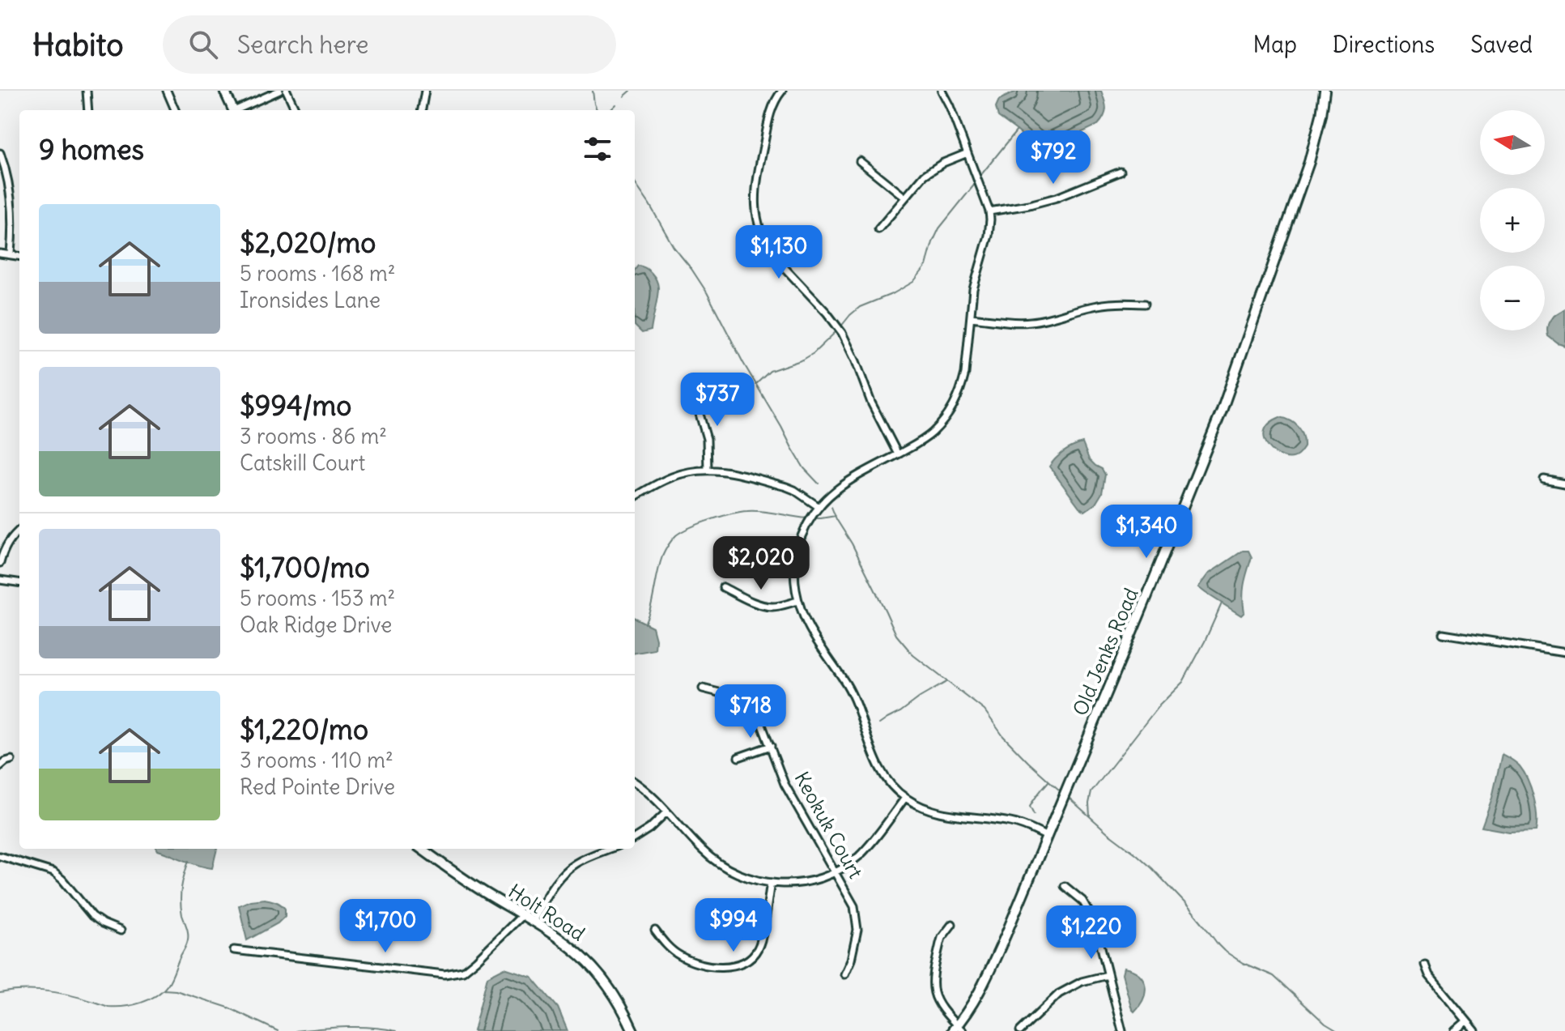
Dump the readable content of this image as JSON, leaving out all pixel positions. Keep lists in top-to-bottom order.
{
  "streets": {
    "street": ["Old Jenks Road", "Keokuk Court", "Holt Road"]
  },
  "north": "left",
  "page": {
    "header": "Habito",
    "search": "Search here",
    "nav": ["Map", "Directions", "Saved"],
    "map_buttons": ["+", "−"],
    "heading": "9 homes",
    "price": [
      "$792",
      "$1,130",
      "$737",
      "$1,340",
      "$2,020",
      "$718",
      "$994",
      "$1,700",
      "$1,220"
    ],
    "list": [
      {
        "name": "$2,020/mo",
        "note": "5 rooms · 168 m² · Ironsides Lane"
      },
      {
        "name": "$994/mo",
        "note": "3 rooms · 86 m² · Catskill Court"
      },
      {
        "name": "$1,700/mo",
        "note": "5 rooms · 153 m² · Oak Ridge Drive"
      },
      {
        "name": "$1,220/mo",
        "note": "3 rooms · 110 m² · Red Pointe Drive"
      }
    ]
  }
}
